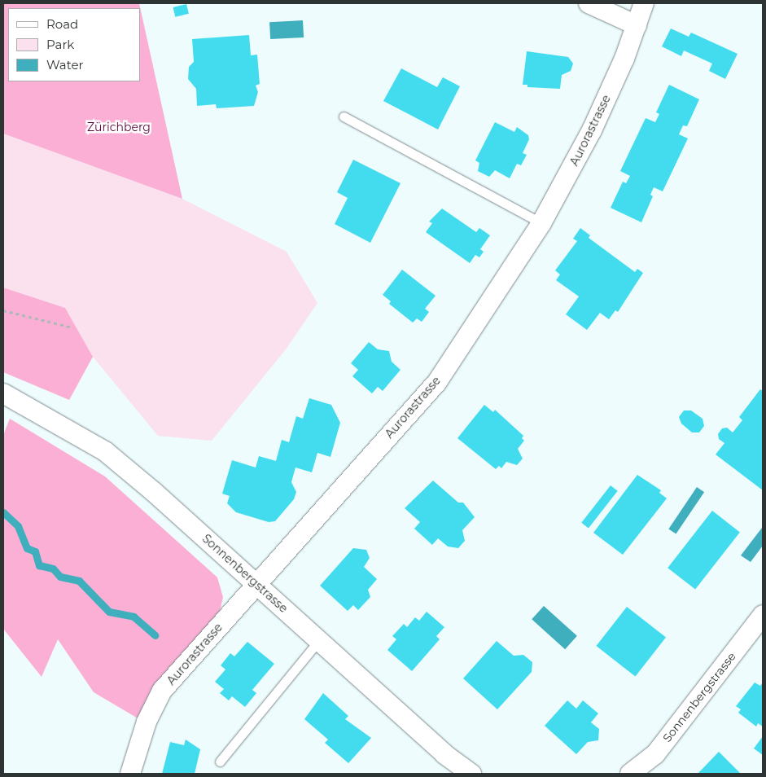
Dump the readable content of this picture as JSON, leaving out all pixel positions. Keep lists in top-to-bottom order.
{
  "streets": {
    "street": ["Aurorastrasse", "Sonnenbergstrasse"]
  },
  "crossings": [
    ["Aurorastrasse", "Sonnenbergstrasse"]
  ],
  "parks": ["Zürichberg"],
  "legend": ["Road", "Park", "Water"]
}
